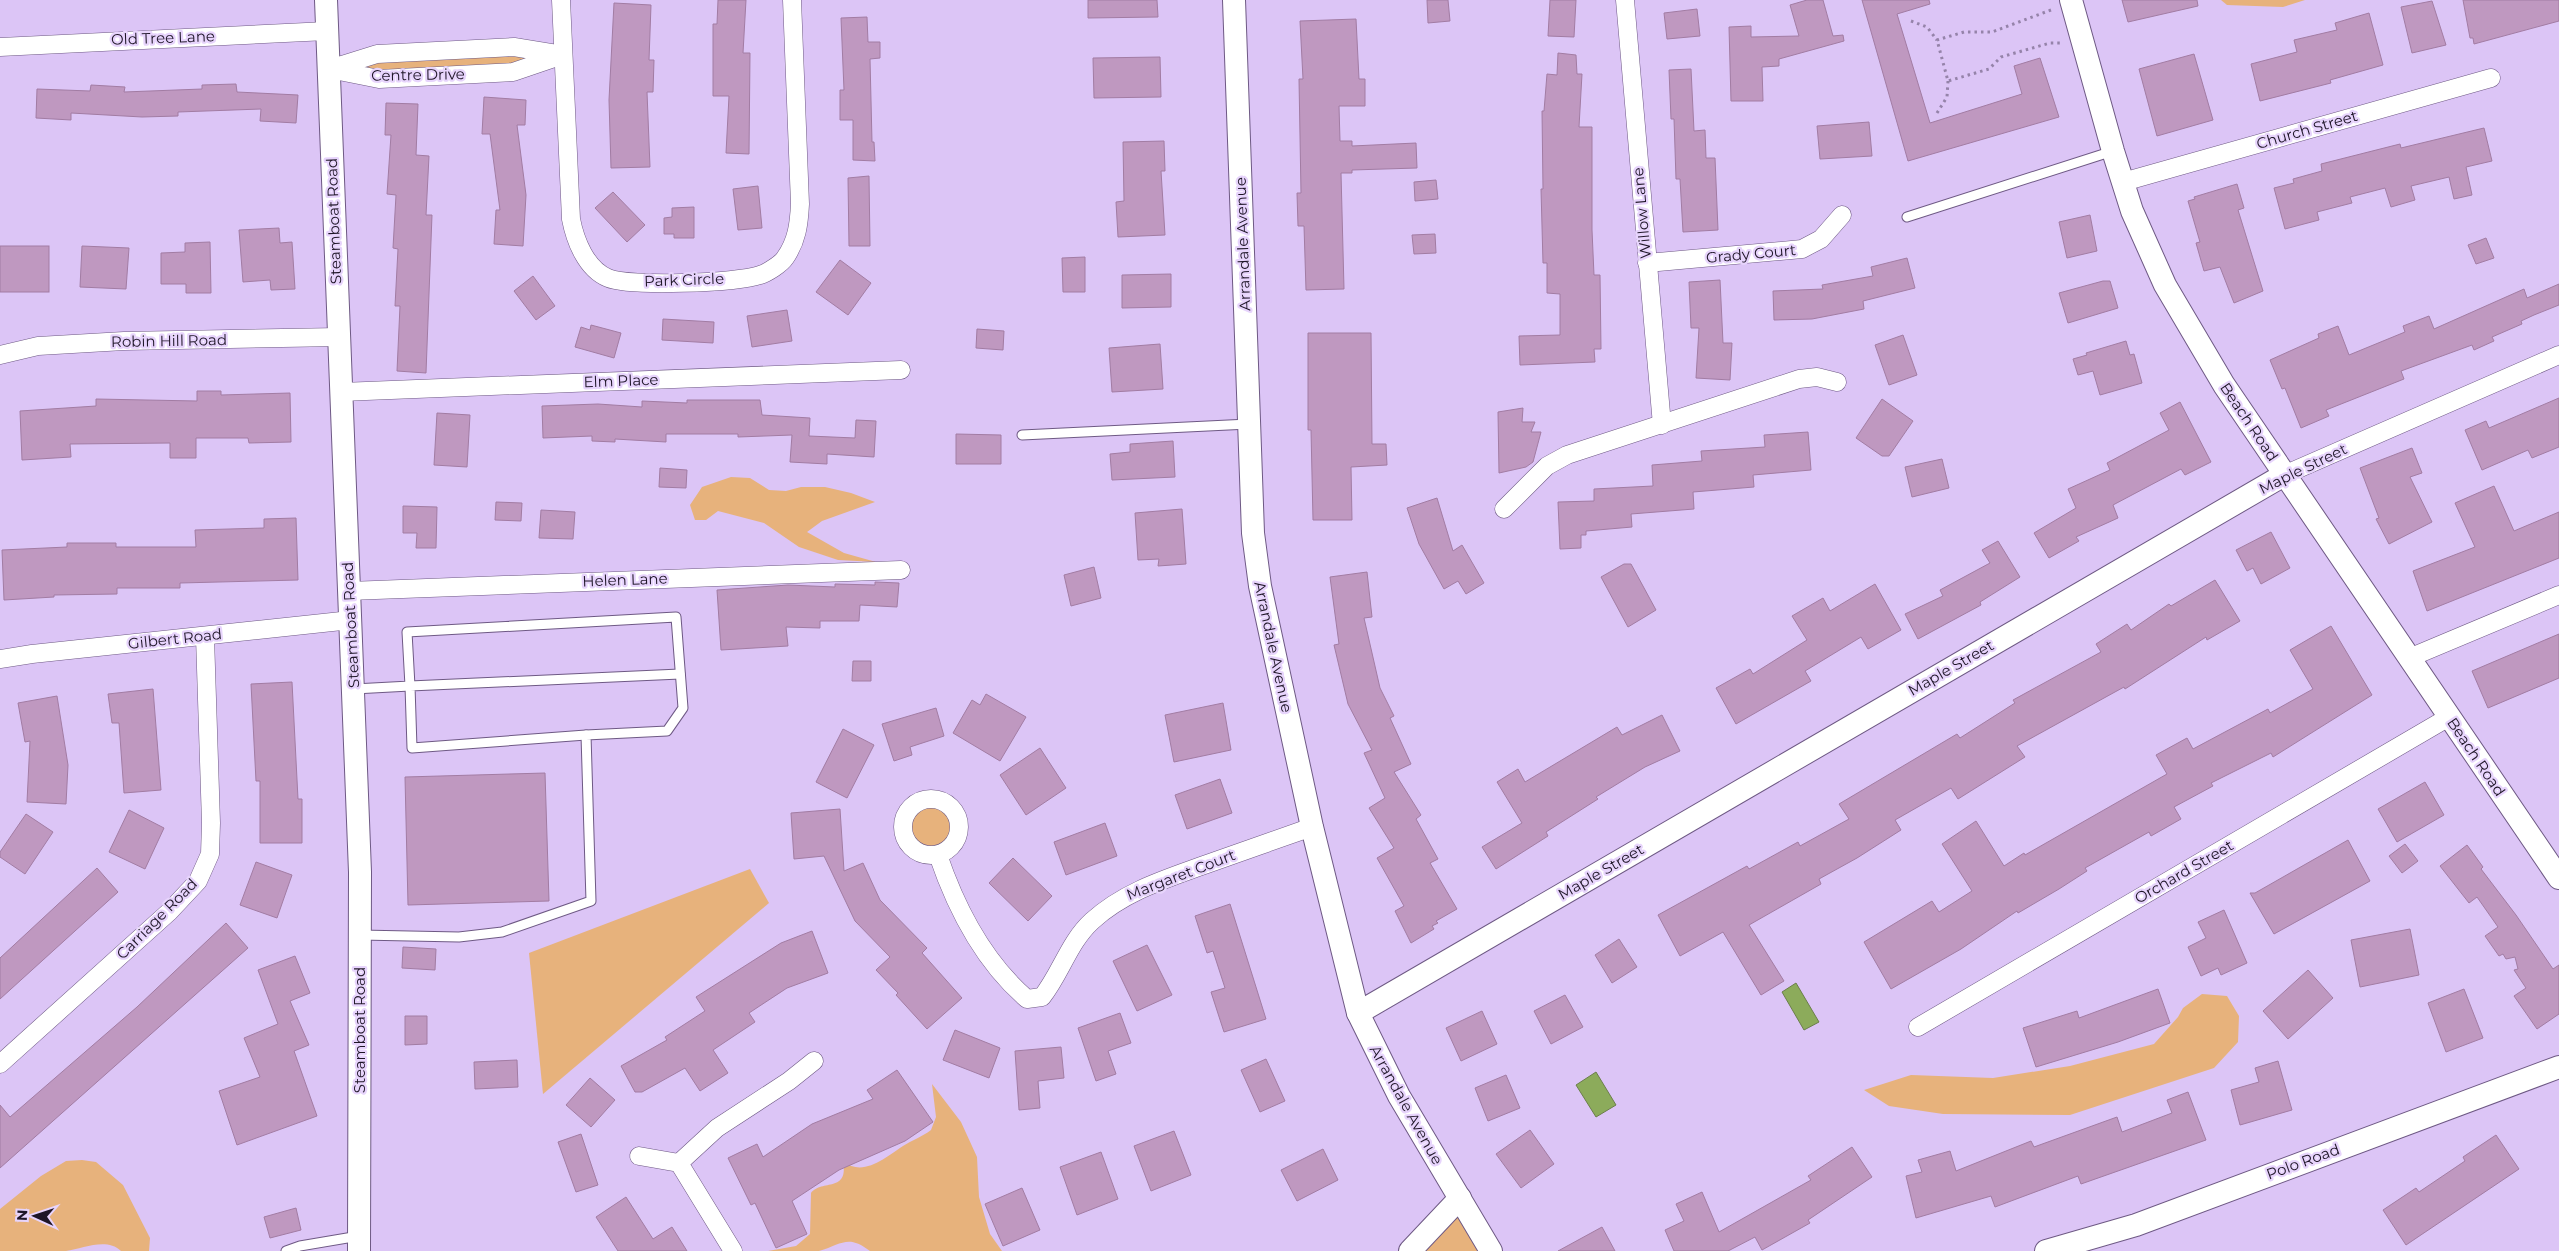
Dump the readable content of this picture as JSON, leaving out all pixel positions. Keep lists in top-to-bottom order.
{
  "streets": {
    "street": [
      "Old Tree Lane",
      "Centre Drive",
      "Church Street",
      "Willow Lane",
      "Steamboat Road",
      "Arrandale Avenue",
      "Grady Court",
      "Park Circle",
      "Robin Hill Road",
      "Elm Place",
      "Beach Road",
      "Maple Street",
      "Helen Lane",
      "Gilbert Road",
      "Orchard Street",
      "Margaret Court",
      "Carriage Road",
      "Polo Road"
    ]
  },
  "crossings": [
    ["Old Tree Lane", "Steamboat Road"],
    ["Centre Drive", "Steamboat Road"],
    ["Centre Drive", "Park Circle"],
    ["Church Street", "Beach Road"],
    ["Willow Lane", "Grady Court"],
    ["Steamboat Road", "Robin Hill Road"],
    ["Steamboat Road", "Elm Place"],
    ["Steamboat Road", "Helen Lane"],
    ["Steamboat Road", "Gilbert Road"],
    ["Arrandale Avenue", "Maple Street"],
    ["Arrandale Avenue", "Margaret Court"],
    ["Beach Road", "Maple Street"],
    ["Beach Road", "Orchard Street"],
    ["Gilbert Road", "Carriage Road"]
  ],
  "north": "left"
}
